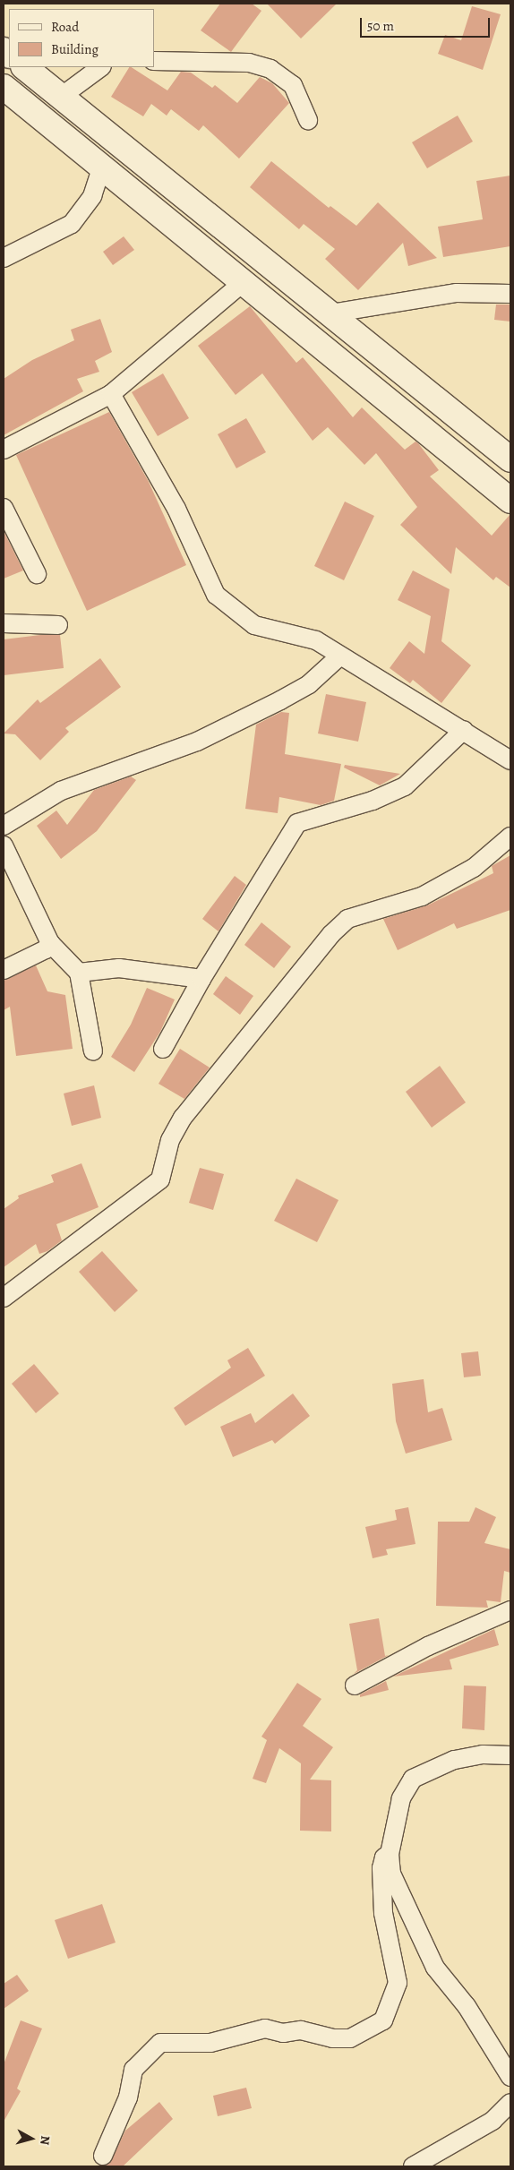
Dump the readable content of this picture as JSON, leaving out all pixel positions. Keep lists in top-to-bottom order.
{
  "legend": ["Road", "Building"],
  "scale_bar": "50 m",
  "north": "right"
}
